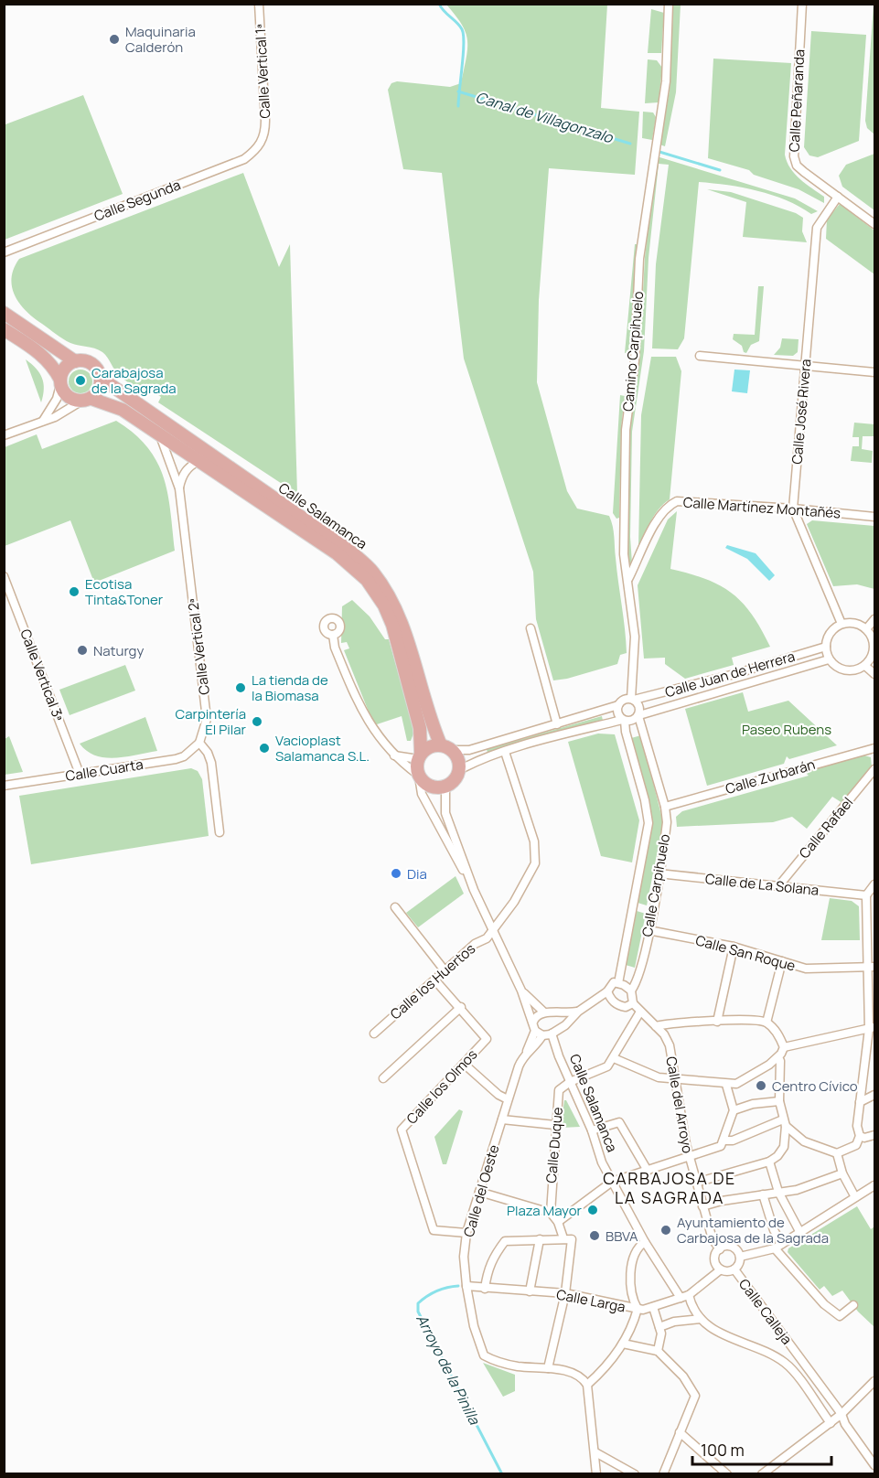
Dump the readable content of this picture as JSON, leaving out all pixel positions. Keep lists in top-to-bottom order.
{
  "streets": {
    "main road": ["Calle Salamanca"],
    "street": [
      "Calle Vertical 1ª",
      "Calle Peñaranda",
      "Calle Segunda",
      "Camino Carpihuelo",
      "Calle José Rivera",
      "Calle Martínez Montañés",
      "Calle Vertical 2ª",
      "Calle Juan de Herrera",
      "Calle Vertical 3ª",
      "Calle Cuarta",
      "Calle Zurbarán",
      "Calle Rafael",
      "Calle de La Solana",
      "Calle Carpihuelo",
      "Calle San Roque",
      "Calle los Huertos",
      "Calle los Olmos",
      "Calle del Arroyo",
      "Calle Duque",
      "Calle del Oeste",
      "Calle Larga",
      "Calle Calleja"
    ]
  },
  "crossings": [
    ["Calle Vertical 1ª", "Calle Segunda"],
    ["Calle Peñaranda", "Calle José Rivera"],
    ["Camino Carpihuelo", "Calle Martínez Montañés"],
    ["Camino Carpihuelo", "Calle Juan de Herrera"],
    ["Camino Carpihuelo", "Calle Carpihuelo"],
    ["Calle José Rivera", "Calle Martínez Montañés"],
    ["Calle José Rivera", "Calle Juan de Herrera"],
    ["Calle Salamanca", "Calle Vertical 2ª"],
    ["Calle Salamanca", "Calle Duque"],
    ["Calle Salamanca", "Calle del Oeste"],
    ["Calle Salamanca", "Calle Larga"],
    ["Calle Vertical 2ª", "Calle Cuarta"],
    ["Calle Juan de Herrera", "Calle Carpihuelo"],
    ["Calle Vertical 3ª", "Calle Cuarta"],
    ["Calle Zurbarán", "Calle Carpihuelo"],
    ["Calle Rafael", "Calle de La Solana"],
    ["Calle de La Solana", "Calle Carpihuelo"],
    ["Calle Carpihuelo", "Calle San Roque"],
    ["Calle Carpihuelo", "Calle del Arroyo"],
    ["Calle los Olmos", "Calle del Oeste"],
    ["Calle del Arroyo", "Calle Calleja"],
    ["Calle del Oeste", "Calle Larga"]
  ],
  "districts": ["CARBAJOSA DE LA SAGRADA"],
  "water": ["Canal de Villagonzalo", "Arroyo de la Pinilla"],
  "parks": ["Paseo Rubens"],
  "places": [
    "Maquinaria Calderón",
    "Carabajosa de la Sagrada",
    "Ecotisa Tinta&Toner",
    "Naturgy",
    "La tienda de la Biomasa",
    "Carpintería El Pilar",
    "Vacioplast Salamanca S.L.",
    "Dia",
    "Centro Cívico",
    "Plaza Mayor",
    "Ayuntamiento de Carbajosa de la Sagrada",
    "BBVA"
  ],
  "scale_bar": "100 m"
}
